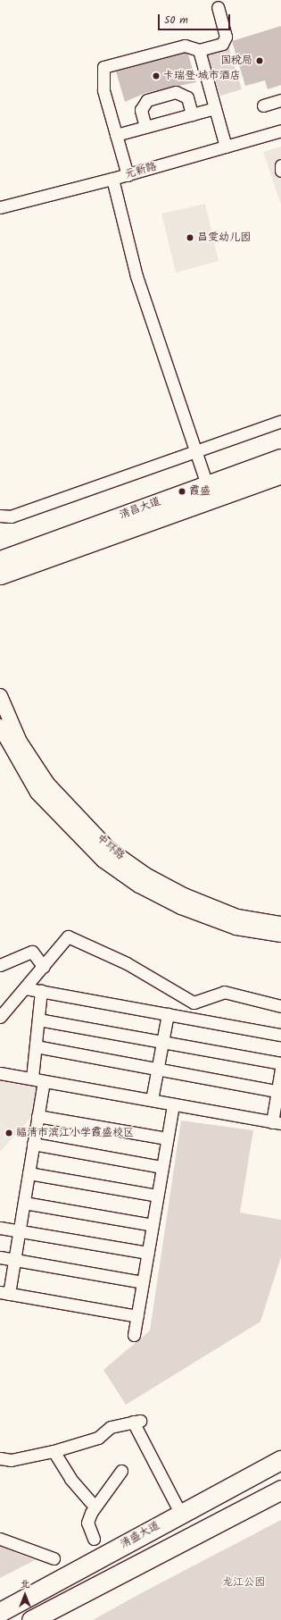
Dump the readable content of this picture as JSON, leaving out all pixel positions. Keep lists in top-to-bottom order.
{
  "streets": {
    "main road": ["清昌大道", "清盛大道"],
    "street": ["元新路", "中环路"]
  },
  "parks": ["龙江公园"],
  "places": [
    "国税局",
    "卡瑞登·城市酒店",
    "昌雯幼儿园",
    "霞盛",
    "福清市滨江小学霞盛校区"
  ],
  "scale_bar": "50 m",
  "north": "top"
}
